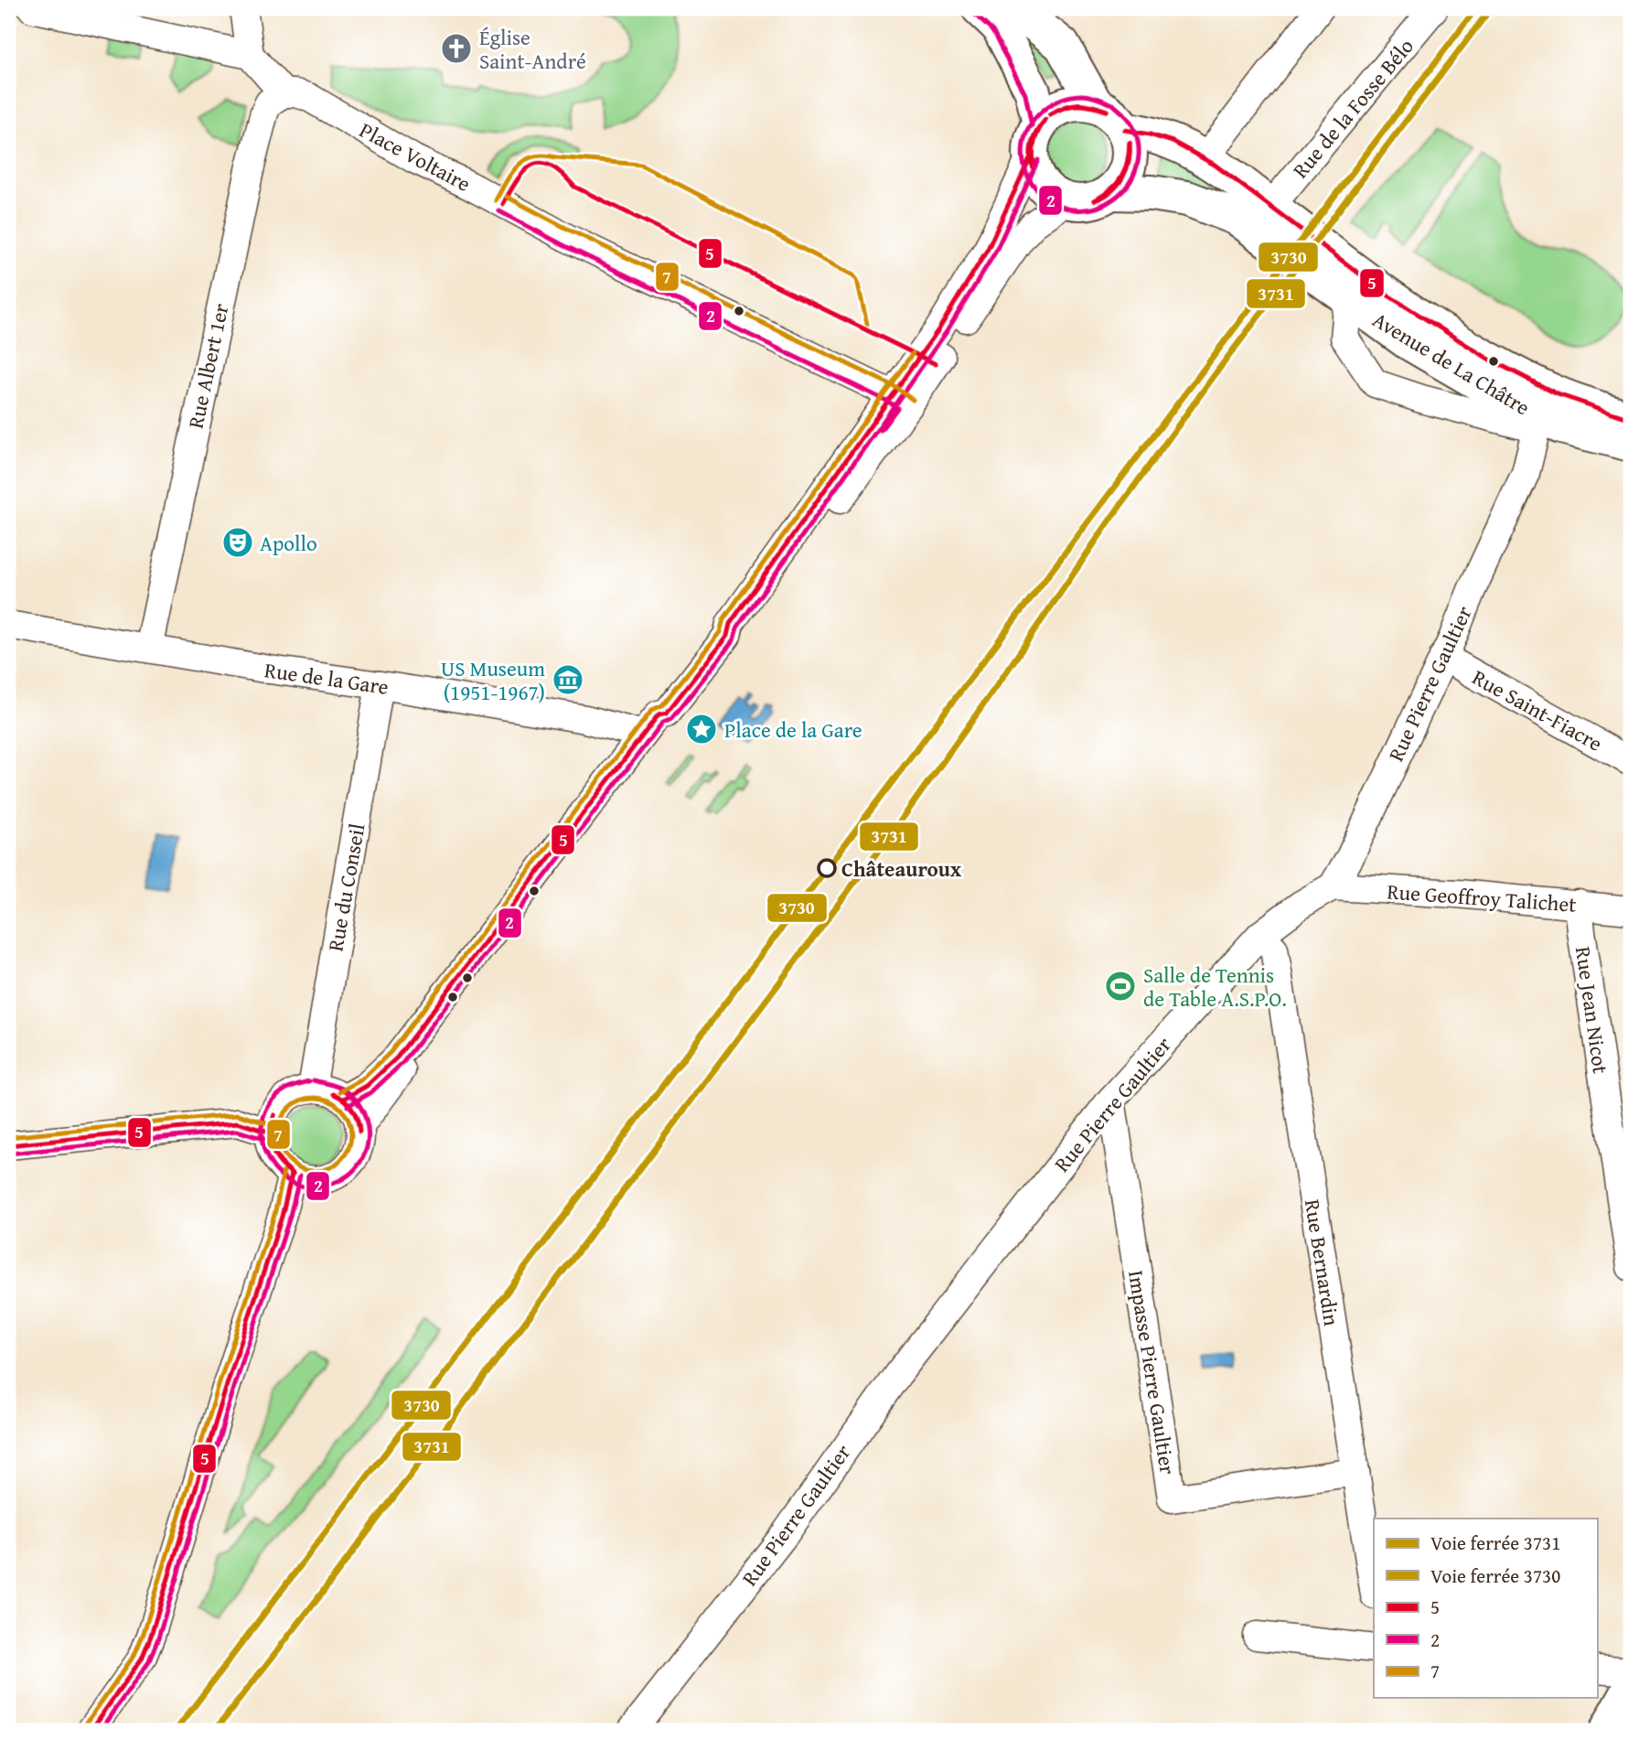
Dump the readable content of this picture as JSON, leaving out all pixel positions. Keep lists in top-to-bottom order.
{
  "streets": {
    "main road": ["Avenue de La Châtre"],
    "street": [
      "Rue de la Fosse Bélo",
      "Place Voltaire",
      "Rue Albert 1er",
      "Rue de la Gare",
      "Rue Pierre Gaultier",
      "Rue Saint-Fiacre",
      "Rue du Conseil",
      "Rue Geoffroy Talichet",
      "Rue Jean Nicot",
      "Rue Bernardin",
      "Impasse Pierre Gaultier"
    ]
  },
  "crossings": [
    ["Rue de la Fosse Bélo", "Avenue de La Châtre"],
    ["Place Voltaire", "Rue Albert 1er"],
    ["Avenue de La Châtre", "Rue Pierre Gaultier"],
    ["Rue Albert 1er", "Rue de la Gare"],
    ["Rue de la Gare", "Rue du Conseil"],
    ["Rue Pierre Gaultier", "Rue Saint-Fiacre"],
    ["Rue Pierre Gaultier", "Rue Geoffroy Talichet"],
    ["Rue Pierre Gaultier", "Rue Bernardin"],
    ["Rue Pierre Gaultier", "Impasse Pierre Gaultier"],
    ["Rue Geoffroy Talichet", "Rue Jean Nicot"],
    ["Rue Bernardin", "Impasse Pierre Gaultier"]
  ],
  "places": {
    "church": ["Église Saint-André"],
    "theatre": ["Apollo"],
    "museum": ["US Museum (1951-1967)"],
    "place": ["Place de la Gare"],
    "other": ["Châteauroux"],
    "sports": ["Salle de Tennis de Table A.S.P.O."]
  },
  "lines": [
    "rail line 3731",
    "rail line 3730",
    "transit line 2",
    "transit line 5",
    "transit line 7"
  ],
  "legend": [
    "Voie ferrée 3731",
    "Voie ferrée 3730",
    "5",
    "2",
    "7"
  ]
}
